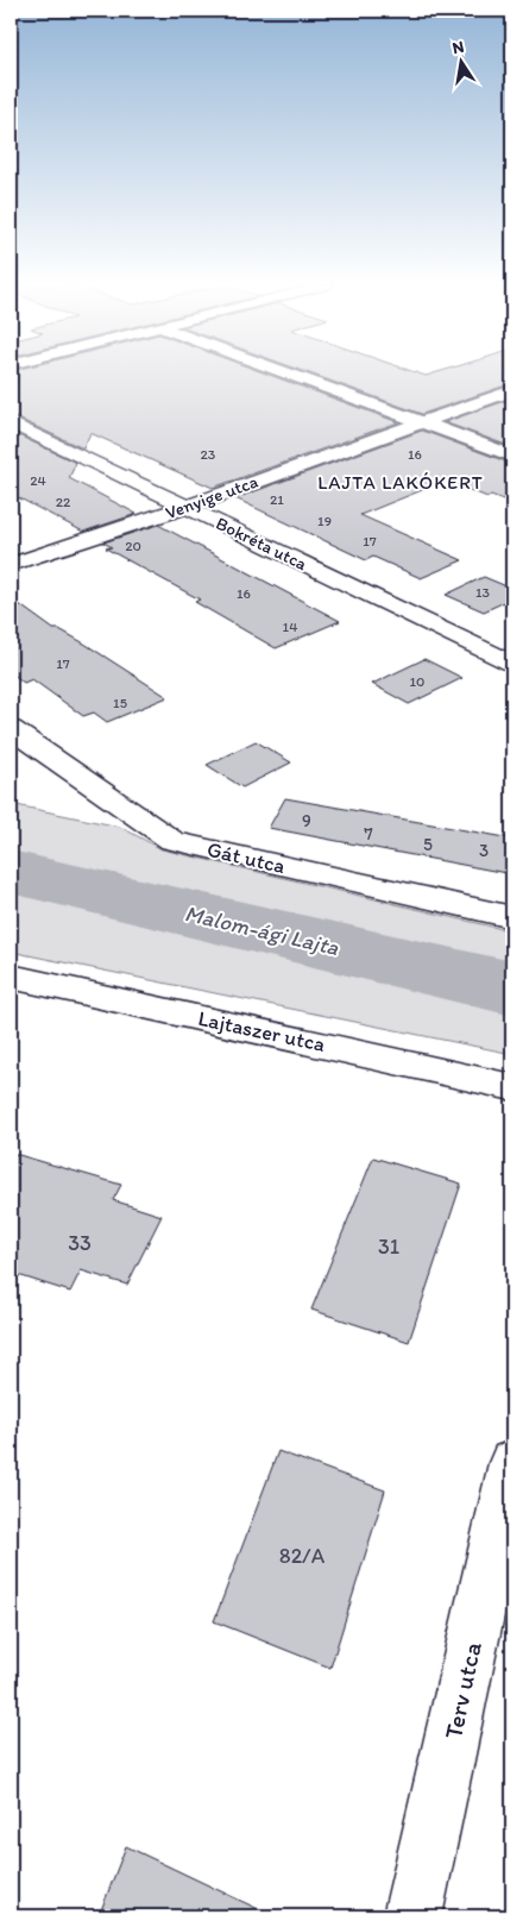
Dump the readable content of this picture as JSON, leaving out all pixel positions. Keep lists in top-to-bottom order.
{
  "streets": {
    "street": [
      "Venyige utca",
      "Bokréta utca",
      "Gát utca",
      "Lajtaszer utca",
      "Terv utca"
    ]
  },
  "crossings": [
    ["Venyige utca", "Bokréta utca"]
  ],
  "districts": ["LAJTA LAKÓKERT"],
  "water": ["Malom-ági Lajta"],
  "house_numbers": [
    "23",
    "16",
    "24",
    "21",
    "22",
    "19",
    "17",
    "20",
    "13",
    "16",
    "14",
    "17",
    "10",
    "15",
    "9",
    "7",
    "5",
    "3",
    "33",
    "31",
    "82/A"
  ],
  "north": "top"
}
